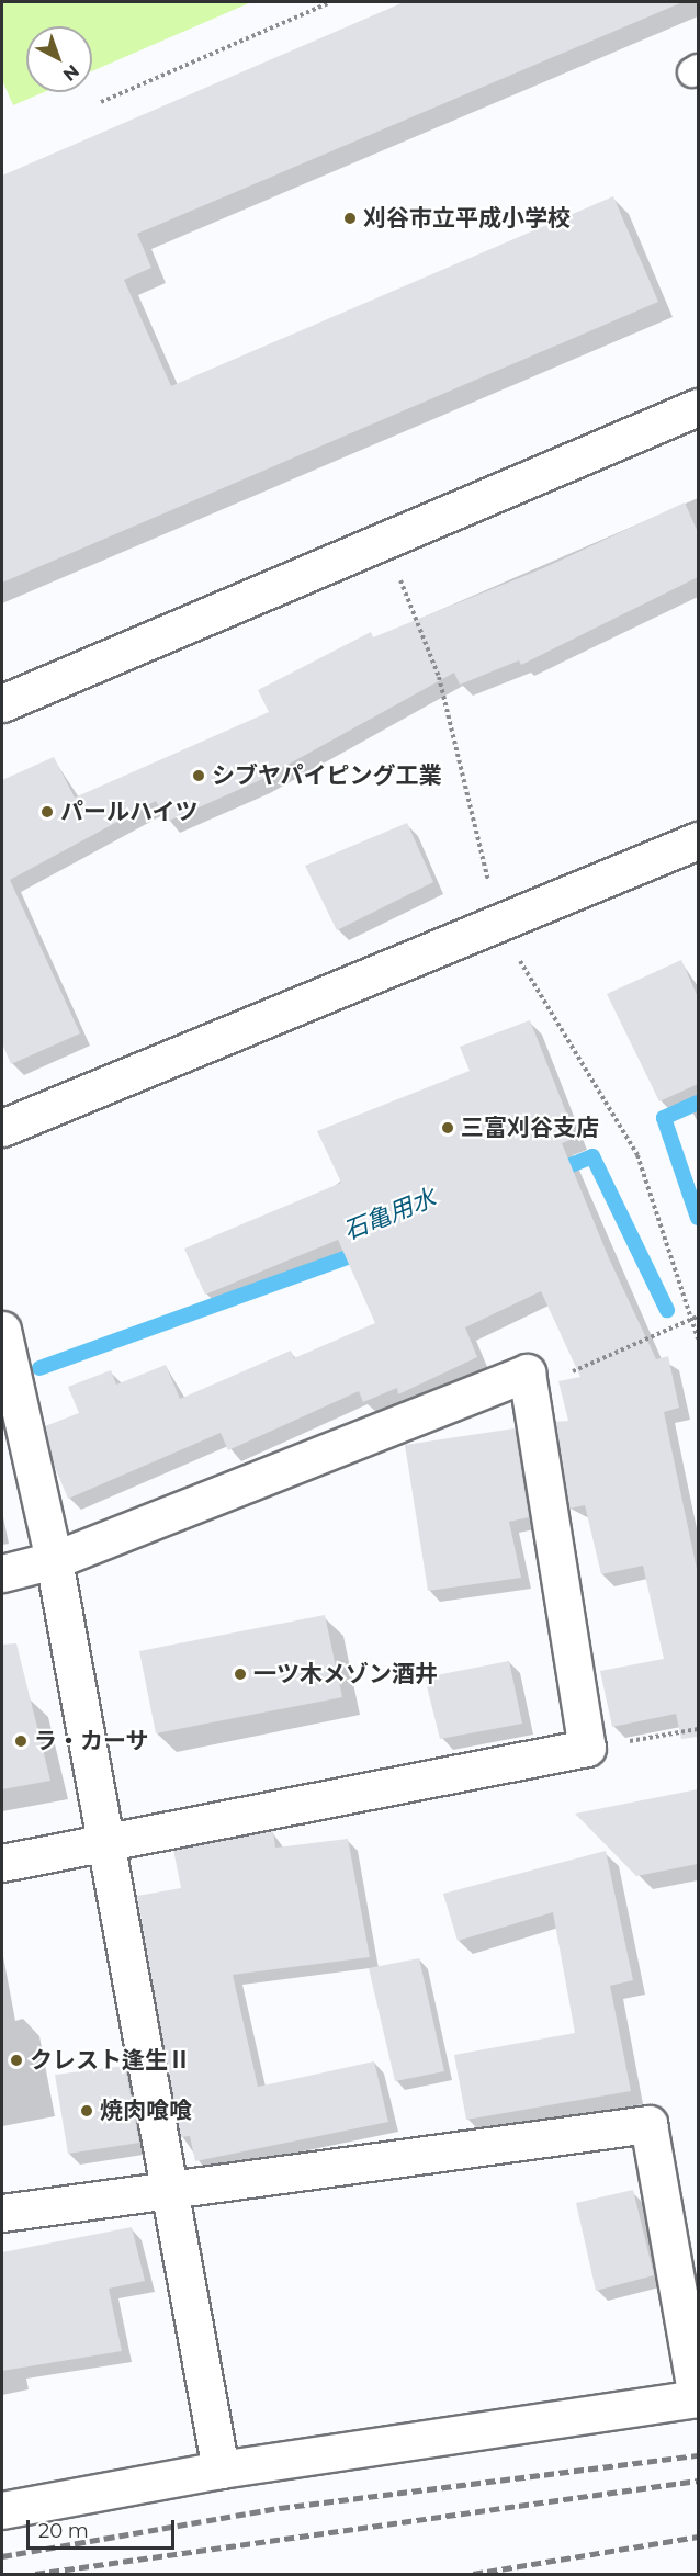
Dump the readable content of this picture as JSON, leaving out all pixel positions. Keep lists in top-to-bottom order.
{
  "water": ["石亀用水"],
  "places": [
    "刈谷市立平成小学校",
    "シブヤパイピング工業",
    "パールハイツ",
    "三富刈谷支店",
    "一ツ木メゾン酒井",
    "ラ・カーサ",
    "クレスト逢生Ⅱ",
    "焼肉喰喰"
  ],
  "scale_bar": "20 m",
  "north": "bottom right"
}
